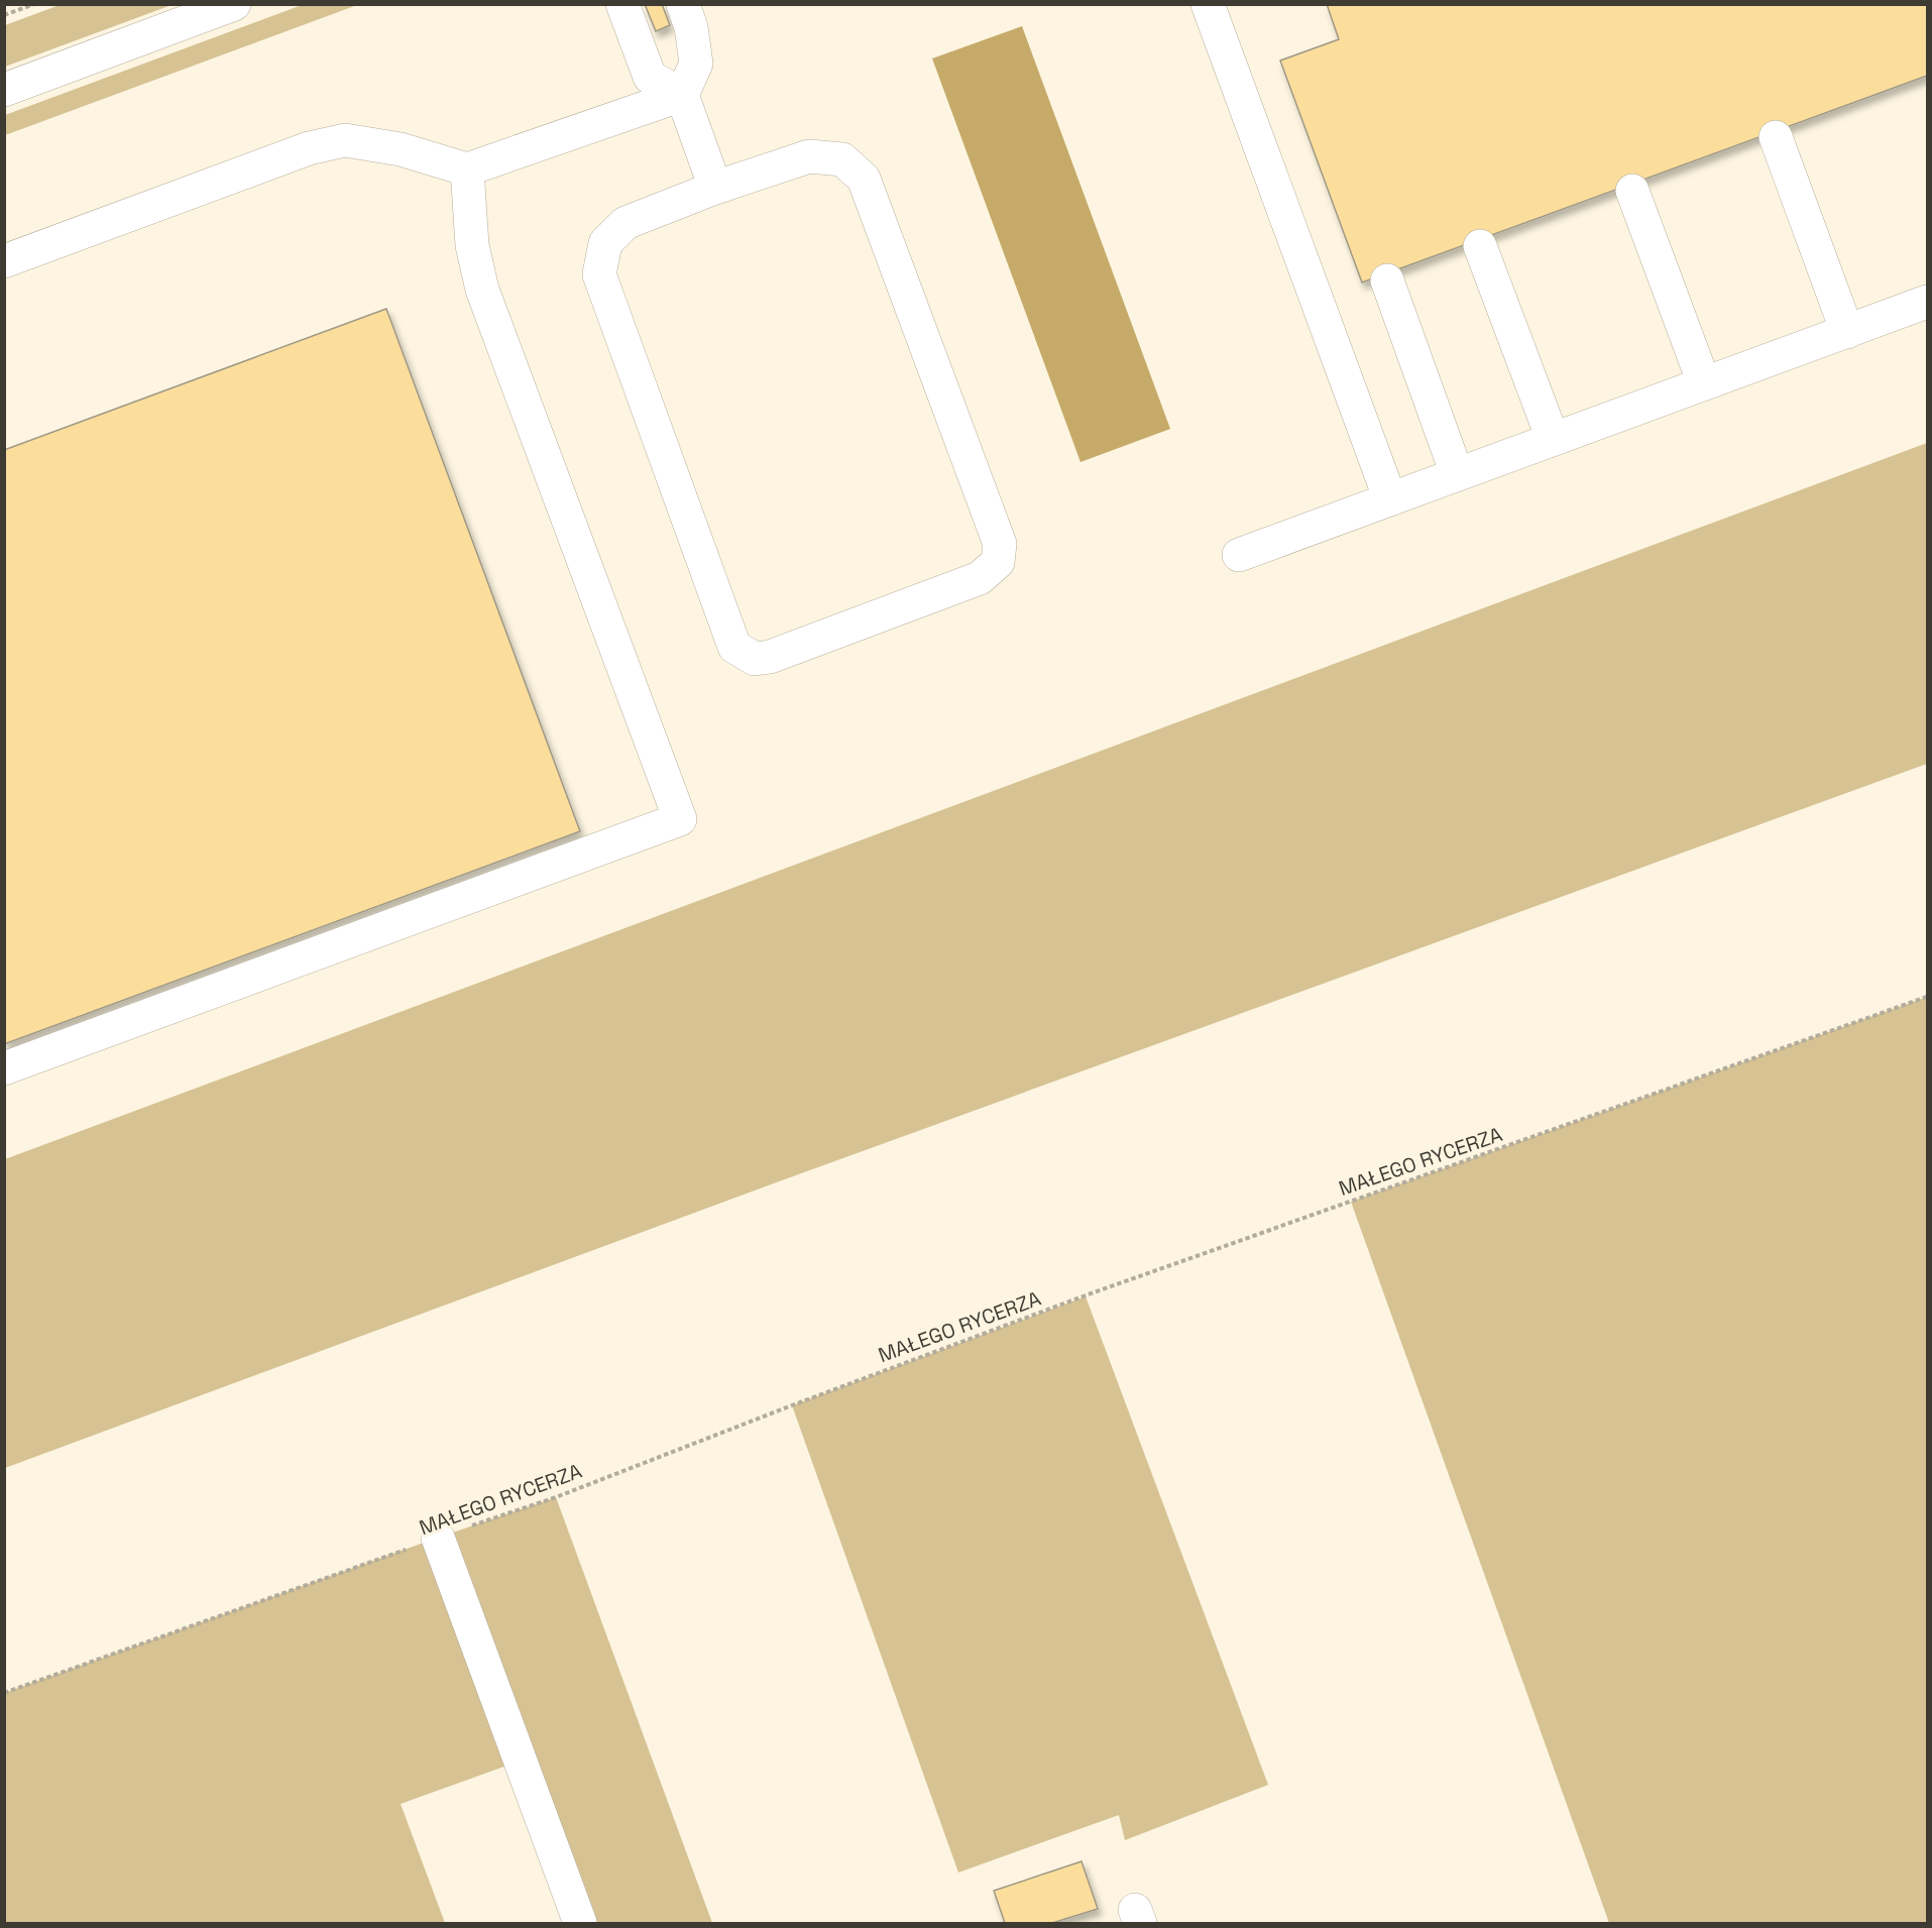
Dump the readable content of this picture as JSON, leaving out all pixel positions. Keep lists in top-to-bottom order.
{
  "streets": {
    "path": ["MAŁEGO RYCERZA"]
  }
}
